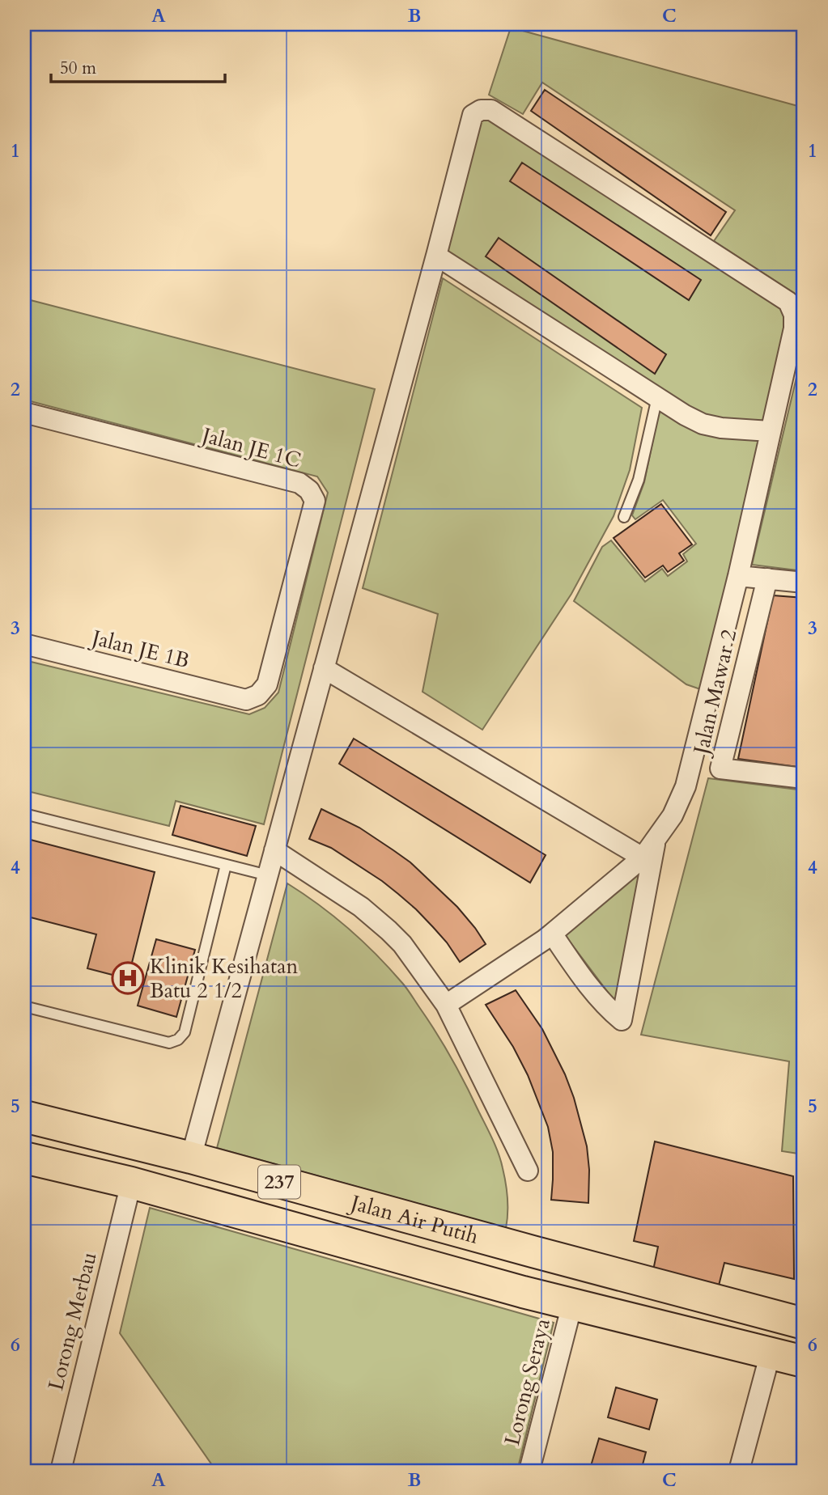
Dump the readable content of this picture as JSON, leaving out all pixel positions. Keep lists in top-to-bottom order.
{
  "streets": {
    "main road": ["237", "Jalan Air Putih"],
    "street": [
      "Jalan JE 1C",
      "Jalan JE 1B",
      "Jalan Mawar 2",
      "Lorong Merbau",
      "Lorong Seraya"
    ]
  },
  "crossings": [
    ["Jalan JE 1C", "Jalan JE 1B"],
    ["Jalan Air Putih", "Lorong Merbau"],
    ["Jalan Air Putih", "Lorong Seraya"]
  ],
  "places": {
    "hospital": ["Klinik Kesihatan Batu 2 1/2"]
  },
  "scale_bar": "50 m",
  "grid": {
    "columns": ["A", "B", "C"],
    "rows": [
      "1",
      "2",
      "3",
      "4",
      "5",
      "6"
    ]
  }
}
